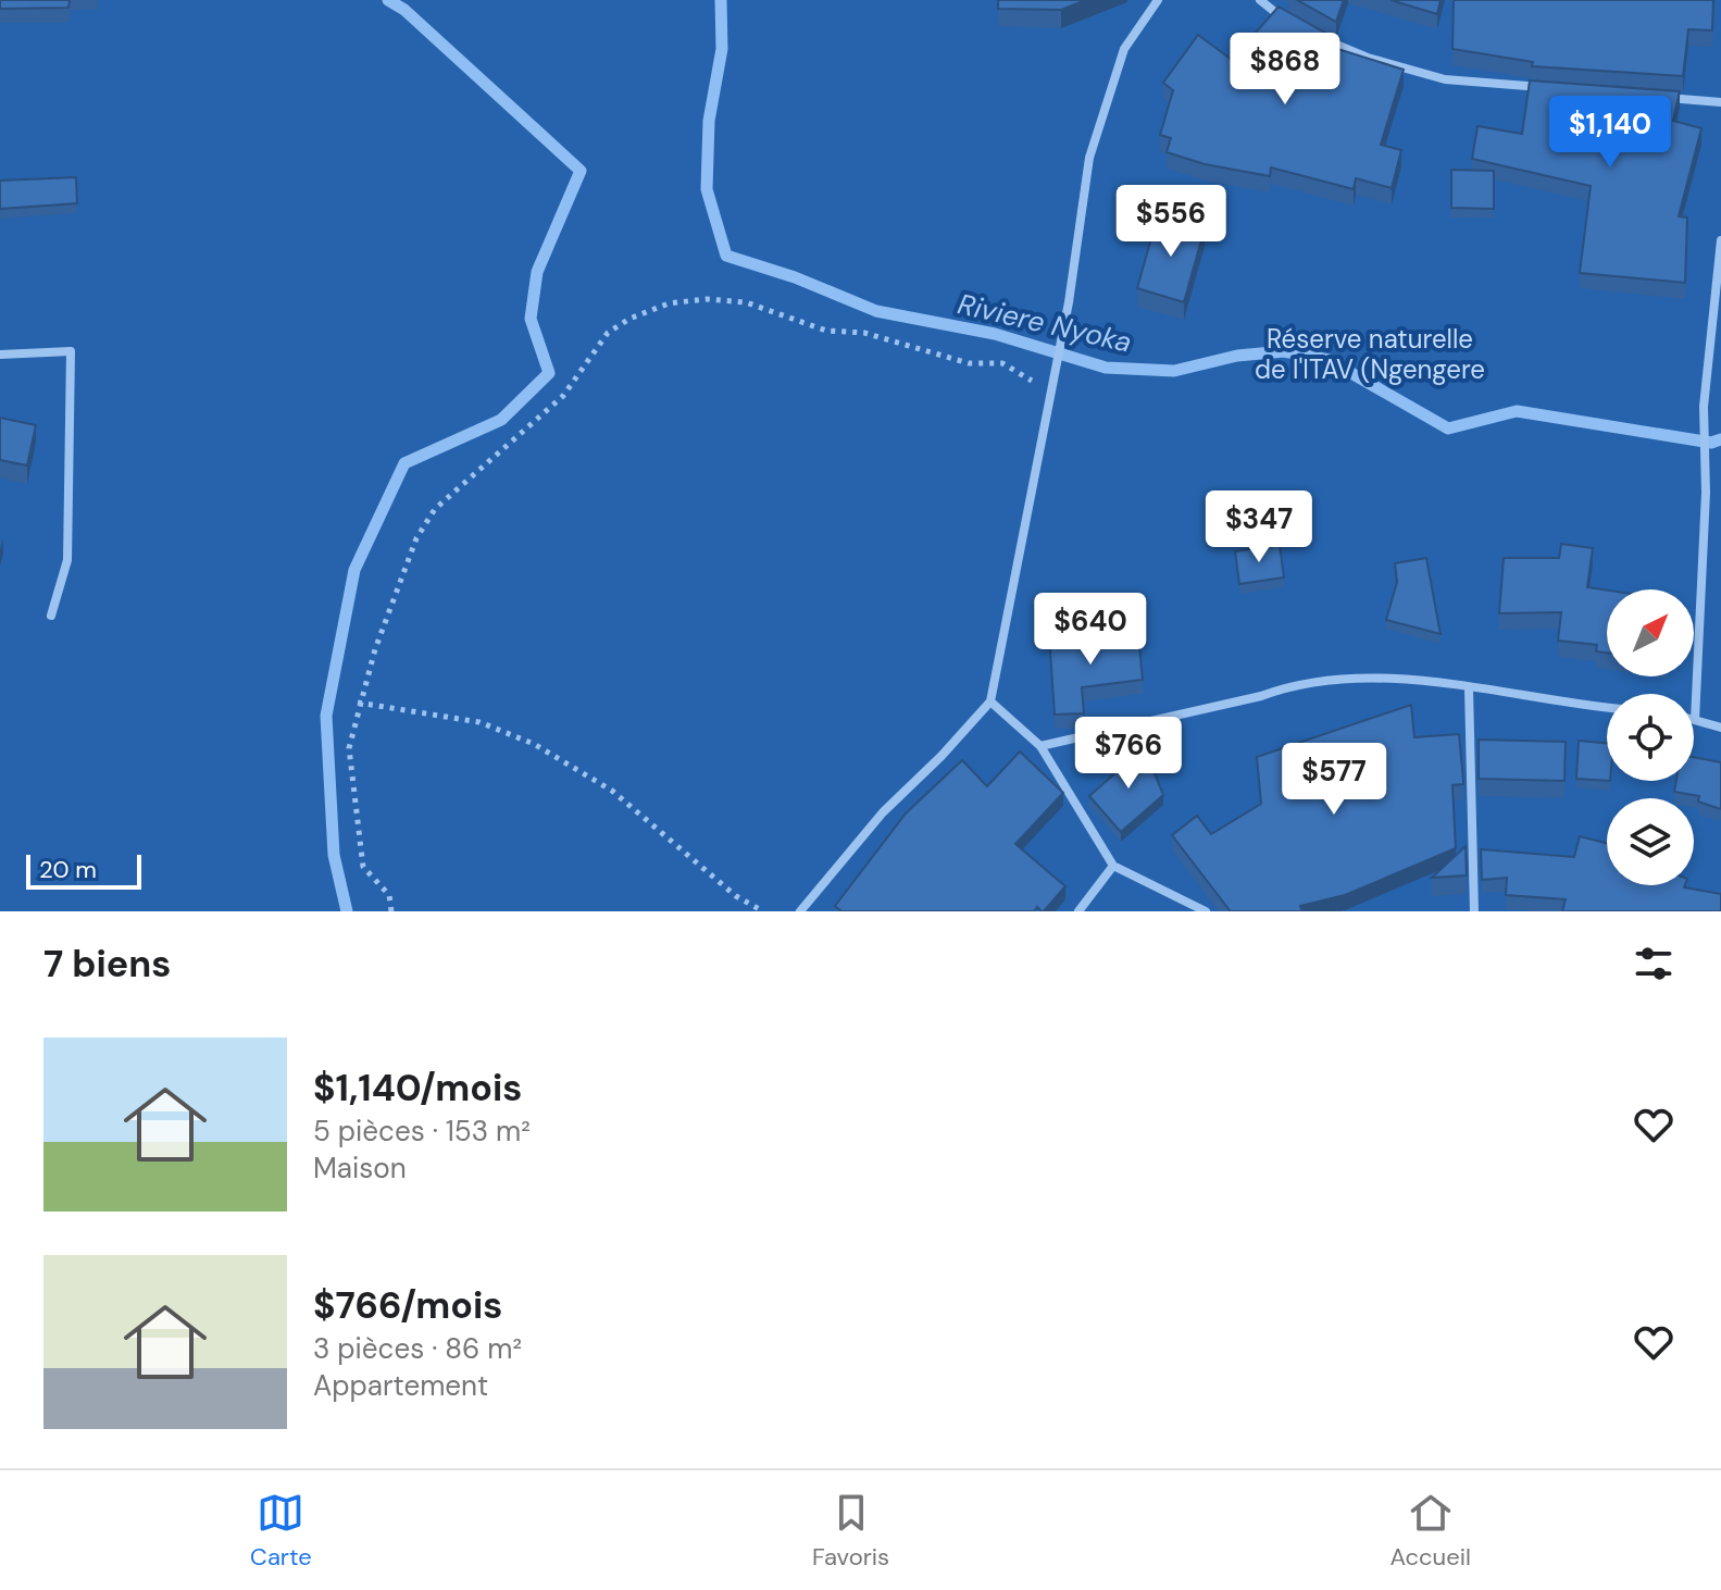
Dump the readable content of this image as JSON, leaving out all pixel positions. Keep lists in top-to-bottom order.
{
  "water": ["Riviere Nyoka"],
  "parks": ["Réserve naturelle de l'ITAV (Ngengere"],
  "scale_bar": "20 m",
  "north": "top right",
  "page": {
    "price": [
      "$868",
      "$1,140",
      "$556",
      "$347",
      "$640",
      "$766",
      "$577"
    ],
    "scale": "20 m",
    "heading": "7 biens",
    "list": [
      {
        "name": "$1,140/mois",
        "note": "5 pièces · 153 m² · Maison"
      },
      {
        "name": "$766/mois",
        "note": "3 pièces · 86 m² · Appartement"
      }
    ],
    "tabs": ["Carte", "Favoris", "Accueil"]
  }
}
